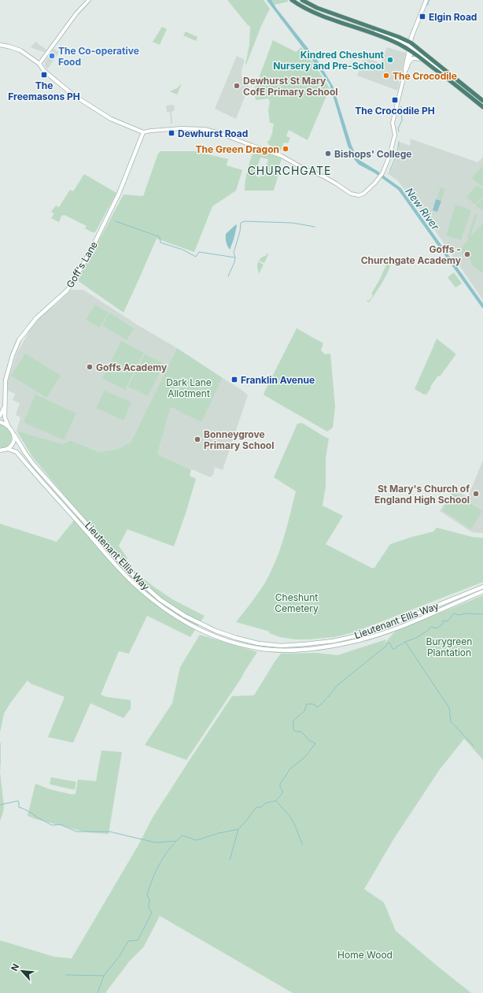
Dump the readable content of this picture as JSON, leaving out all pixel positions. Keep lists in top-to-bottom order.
{
  "streets": {
    "main road": ["Goff's Lane", "Lieutenant Ellis Way"]
  },
  "crossings": [
    ["Goff's Lane", "Lieutenant Ellis Way"]
  ],
  "districts": ["CHURCHGATE"],
  "water": ["New River"],
  "parks": [
    "Dark Lane Allotment",
    "Cheshunt Cemetery",
    "Burygreen Plantation",
    "Home Wood"
  ],
  "places": {
    "transit": [
      "Elgin Road",
      "The Freemasons PH",
      "The Crocodile PH",
      "Dewhurst Road",
      "Franklin Avenue"
    ],
    "other": [
      "The Co-operative Food",
      "Kindred Cheshunt Nursery and Pre-School",
      "The Crocodile",
      "Dewhurst St Mary CofE Primary School",
      "The Green Dragon",
      "Bishops' College",
      "Goffs - Churchgate Academy",
      "Goffs Academy",
      "Bonneygrove Primary School",
      "St Mary's Church of England High School"
    ]
  },
  "north": "top left"
}
